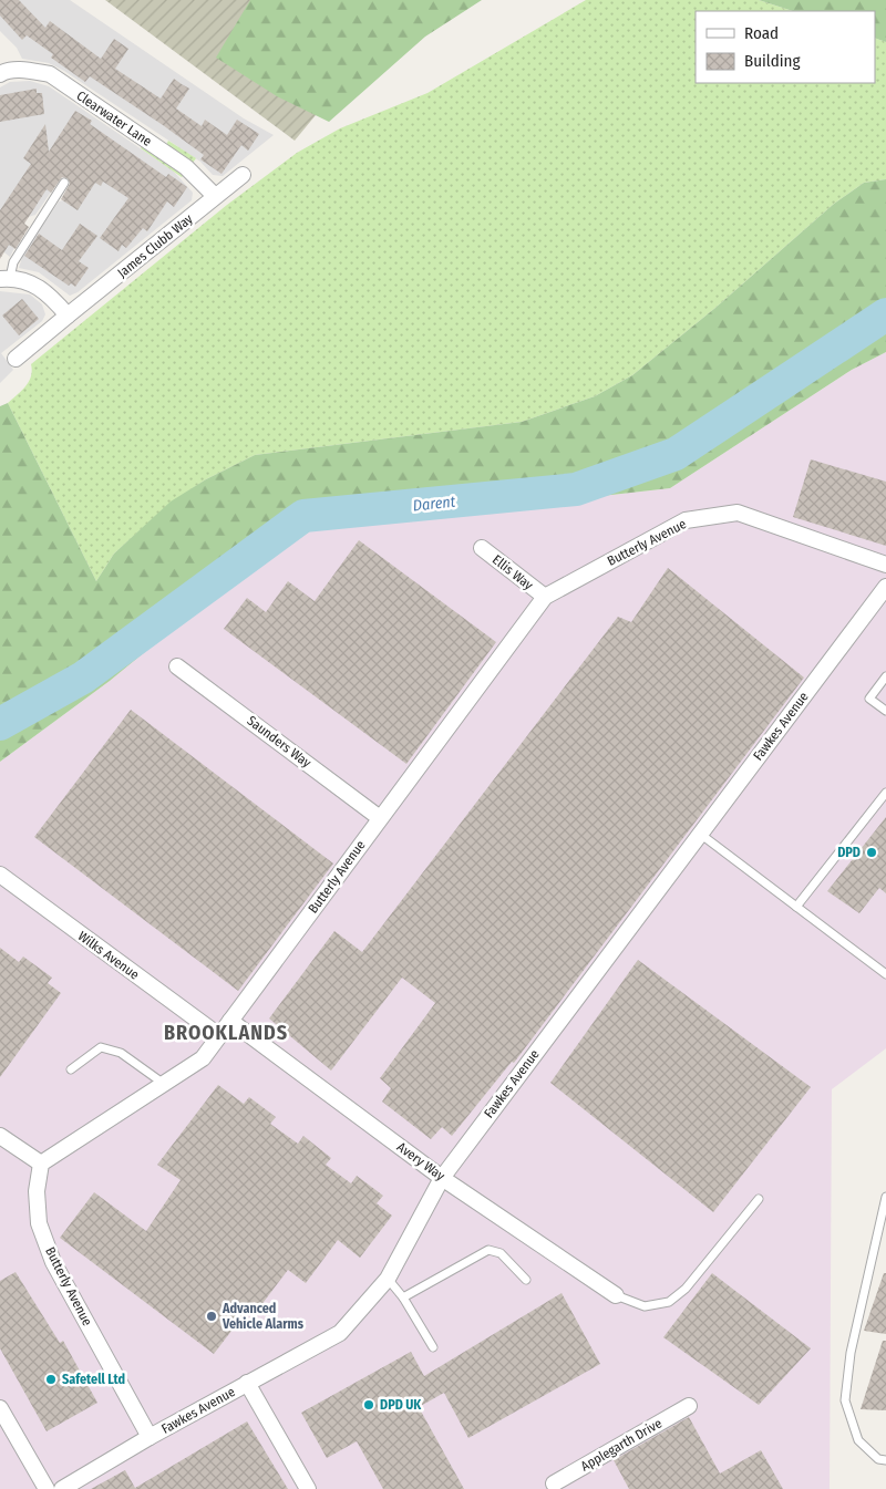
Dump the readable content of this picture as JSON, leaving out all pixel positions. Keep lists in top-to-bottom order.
{
  "streets": {
    "street": [
      "Clearwater Lane",
      "James Clubb Way",
      "Butterly Avenue",
      "Ellis Way",
      "Fawkes Avenue",
      "Saunders Way",
      "Wilks Avenue",
      "Avery Way",
      "Applegarth Drive"
    ]
  },
  "crossings": [
    ["Clearwater Lane", "James Clubb Way"],
    ["Butterly Avenue", "Ellis Way"],
    ["Butterly Avenue", "Fawkes Avenue"],
    ["Butterly Avenue", "Saunders Way"],
    ["Butterly Avenue", "Wilks Avenue"],
    ["Butterly Avenue", "Avery Way"],
    ["Fawkes Avenue", "Avery Way"]
  ],
  "districts": ["BROOKLANDS"],
  "water": ["Darent"],
  "places": [
    "DPD",
    "Advanced Vehicle Alarms",
    "Safetell Ltd",
    "DPD UK"
  ],
  "legend": ["Road", "Building"]
}
